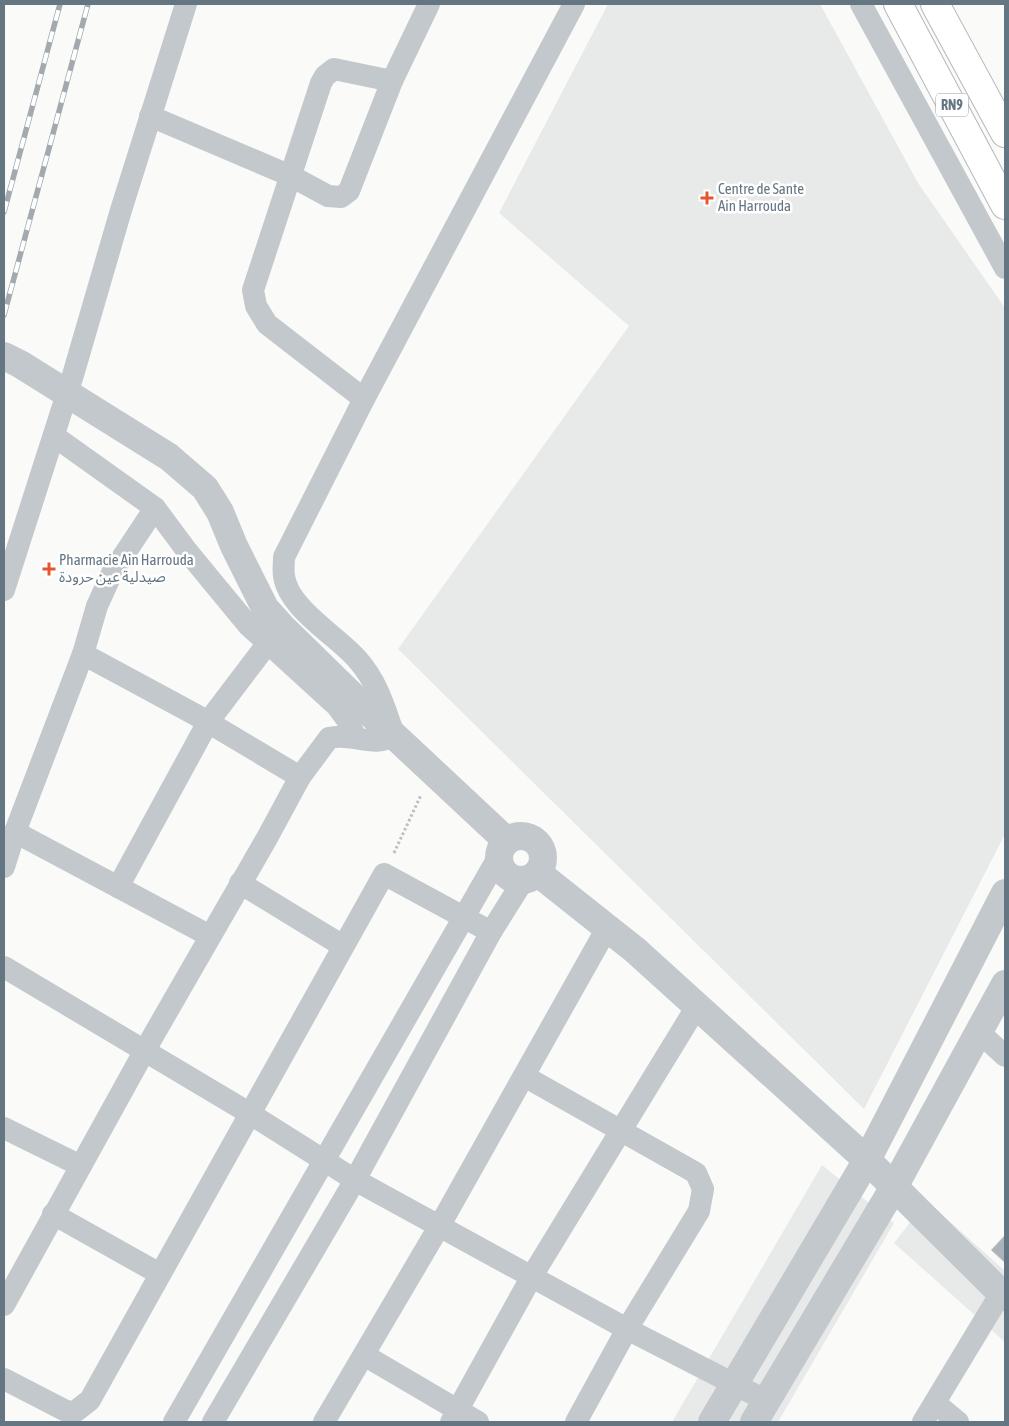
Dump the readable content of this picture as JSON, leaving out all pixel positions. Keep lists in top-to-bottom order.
{
  "streets": {
    "highway": ["RN9"]
  },
  "places": {
    "health": ["Centre de Sante Ain Harrouda", "Pharmacie Ain Harrouda صيدلية عين حرودة"]
  }
}
